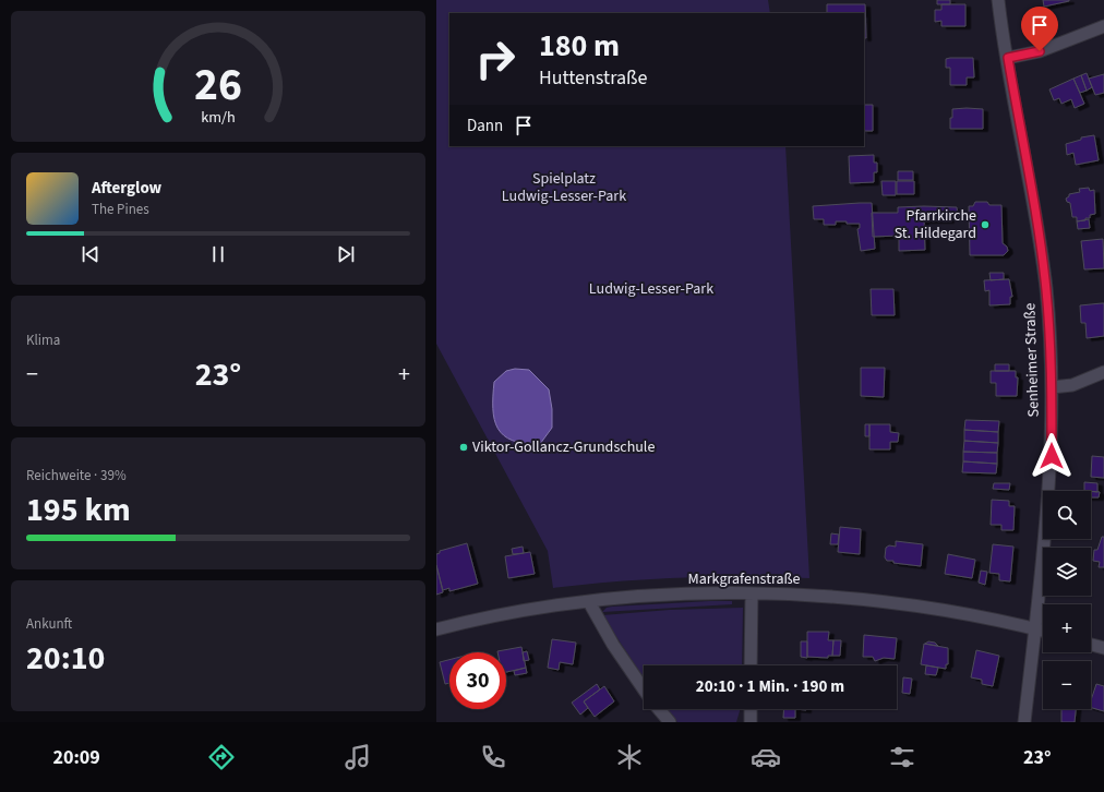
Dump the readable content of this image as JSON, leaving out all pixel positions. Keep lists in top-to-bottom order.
{
  "streets": {
    "street": ["Senheimer Straße", "Markgrafenstraße"]
  },
  "crossings": [
    ["Senheimer Straße", "Markgrafenstraße"]
  ],
  "parks": ["Spielplatz Ludwig-Lesser-Park", "Ludwig-Lesser-Park"],
  "places": ["Pfarrkirche St. Hildegard", "Viktor-Gollancz-Grundschule"],
  "page": {
    "turn": ["180 m", "Huttenstraße"],
    "then": "Dann",
    "song": ["Afterglow", "The Pines"],
    "tile": [
      "Klima",
      ["Reichweite · 39%", "195 km"],
      ["Ankunft", "20:10"]
    ],
    "heat": ["−", "23°", "+"],
    "map_buttons": ["+", "−"],
    "limit": "30",
    "trip": "20:10 · 1 Min. · 190 m",
    "tabs": ["20:09", "23°"],
    "gauge": ["26", "km/h"]
  }
}
